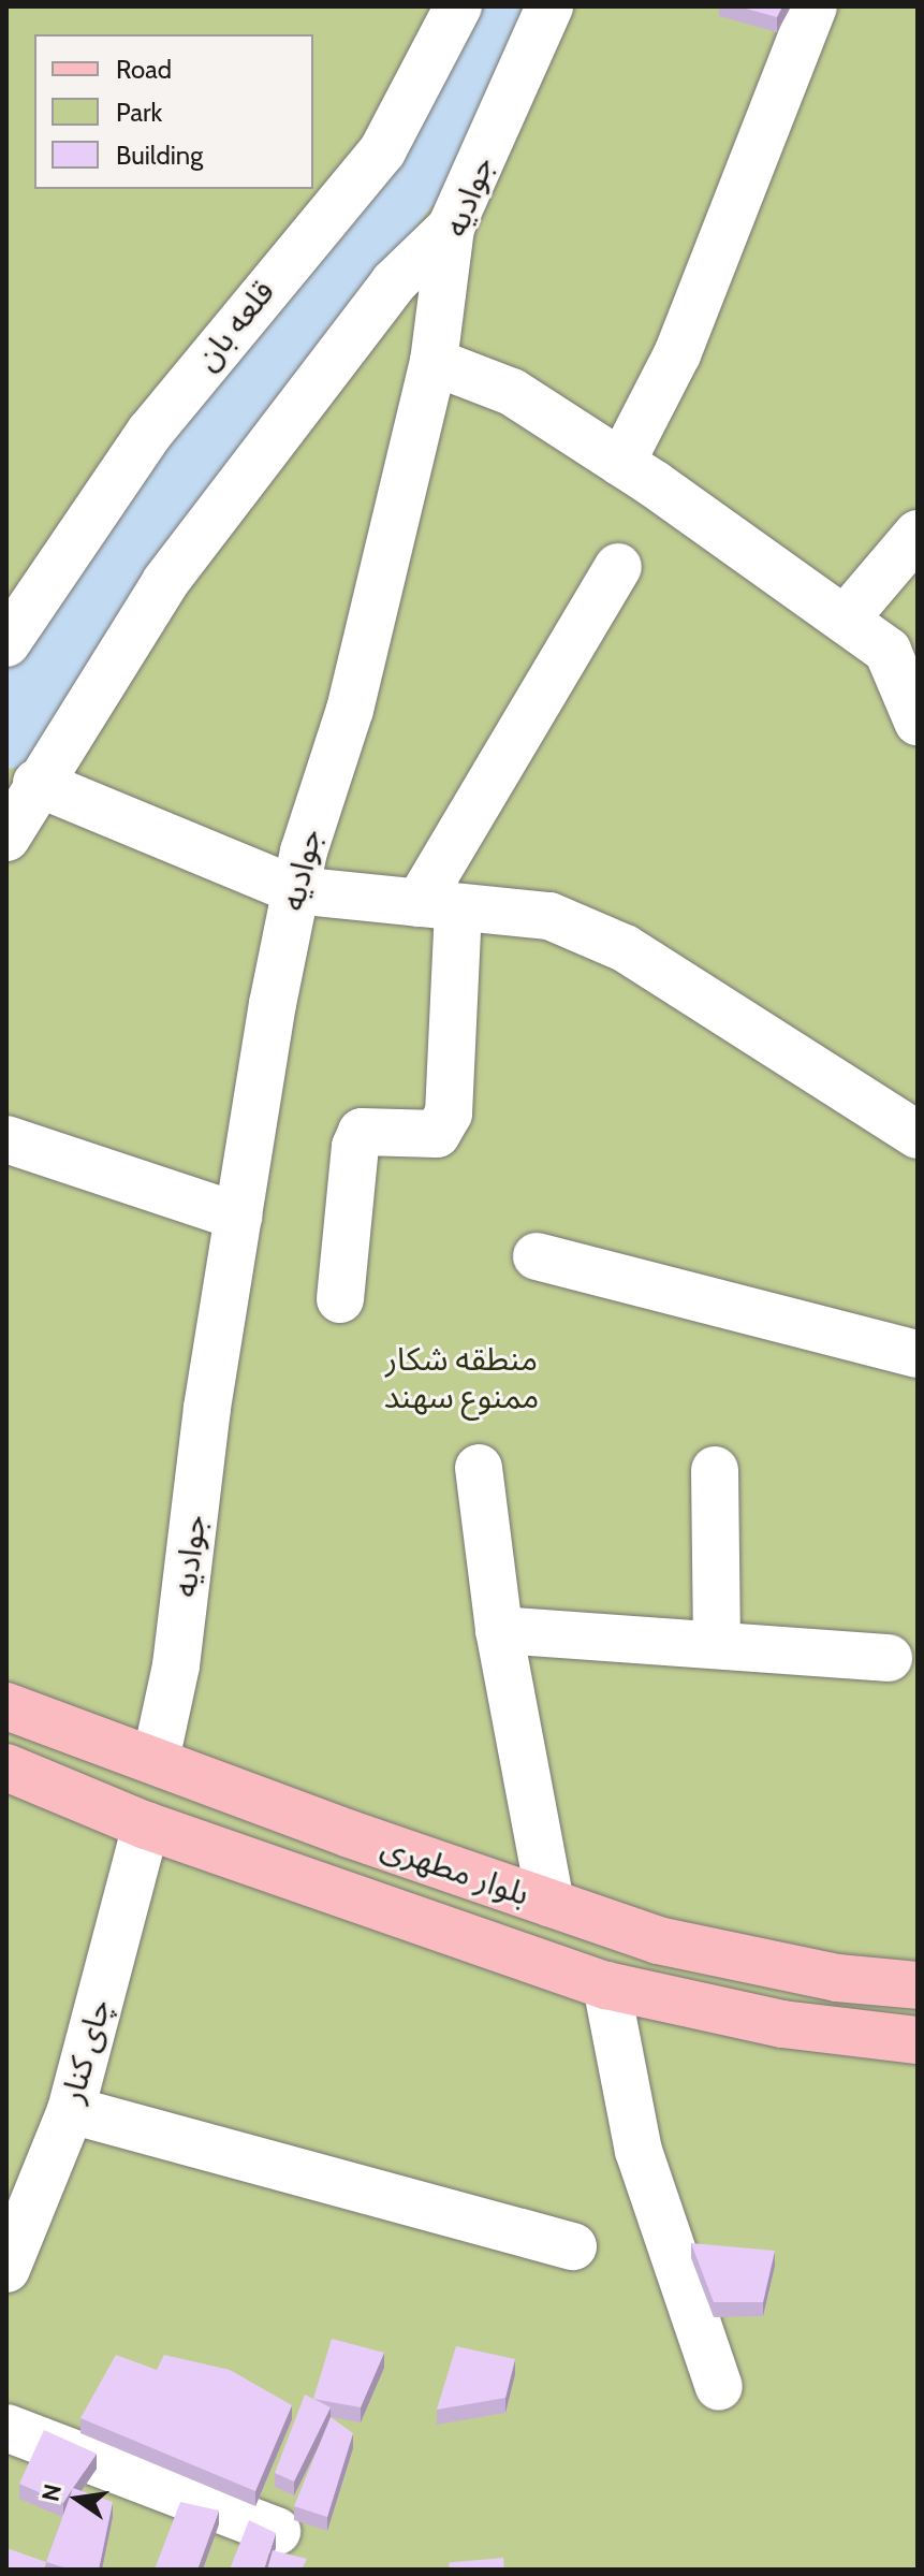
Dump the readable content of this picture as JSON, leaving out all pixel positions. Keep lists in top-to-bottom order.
{
  "streets": {
    "main road": ["بلوار مطهری"],
    "street": ["جوادیه", "قلعه بان", "چای کنار"]
  },
  "crossings": [
    ["جوادیه", "بلوار مطهری"],
    ["بلوار مطهری", "چای کنار"]
  ],
  "parks": ["منطقه شکار ممنوع سهند"],
  "legend": ["Road", "Park", "Building"],
  "north": "left"
}
